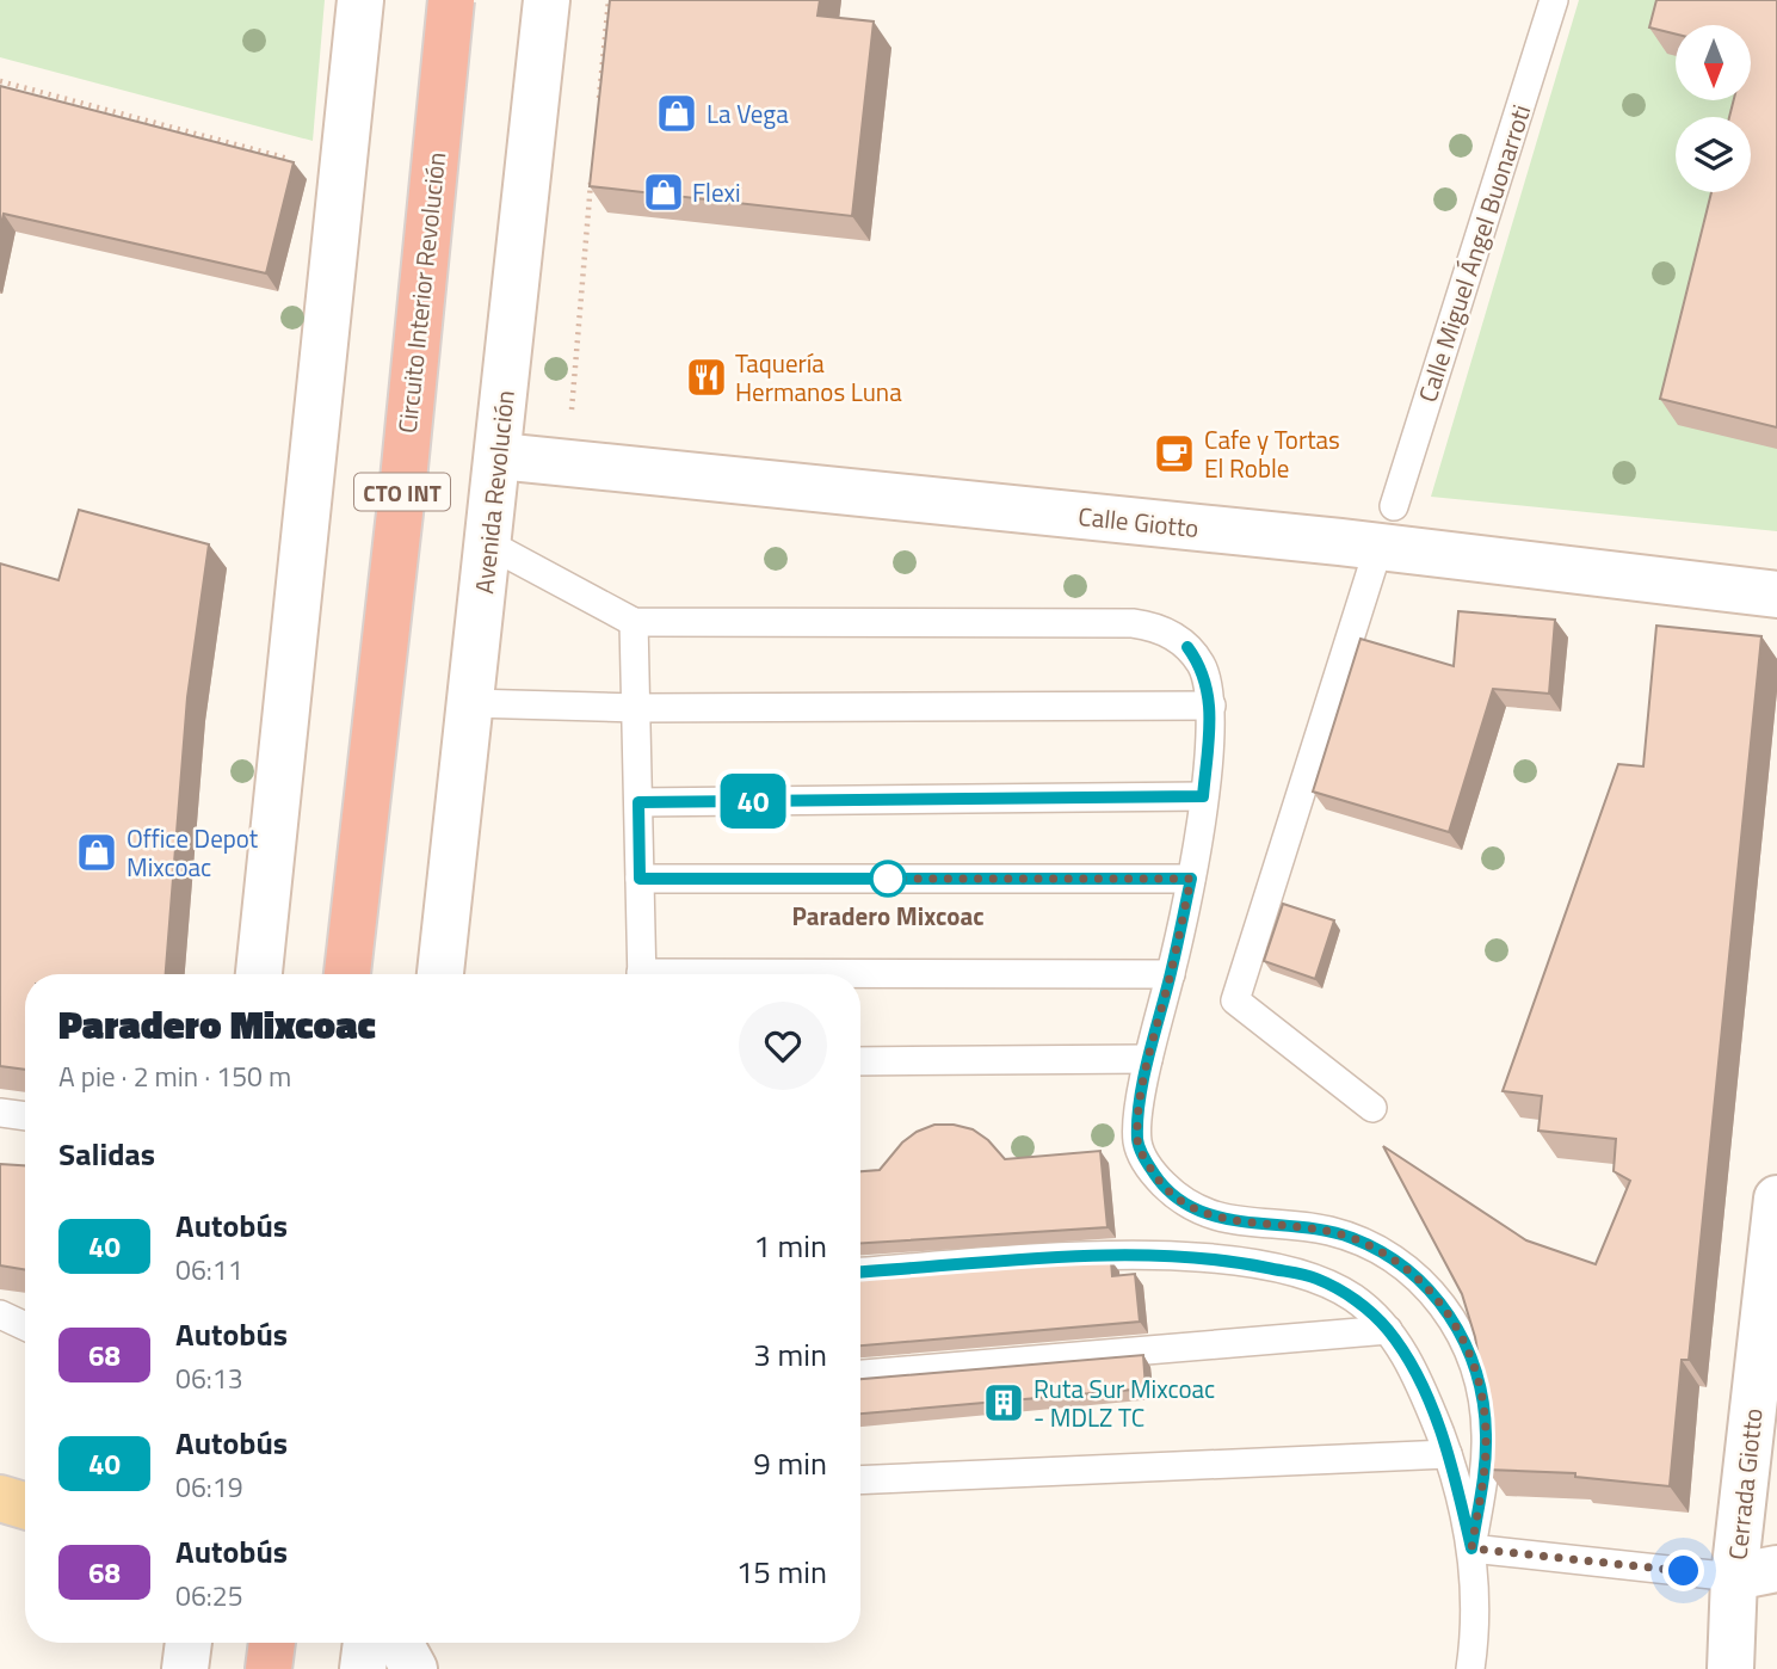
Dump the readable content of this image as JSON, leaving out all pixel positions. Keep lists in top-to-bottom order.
{
  "streets": {
    "highway": ["Circuito Interior Revolución", "CTO INT"],
    "main road": ["Avenida Revolución", "Calle Giotto", "Cerrada Giotto"],
    "lane": ["Calle Miguel Ángel Buonarroti"]
  },
  "crossings": [
    ["Calle Miguel Ángel Buonarroti", "Calle Giotto"],
    ["Avenida Revolución", "Calle Giotto"]
  ],
  "places": {
    "shop": ["La Vega", "Flexi", "Office Depot Mixcoac"],
    "restaurant": ["Taquería Hermanos Luna"],
    "cafe": ["Cafe y Tortas El Roble"],
    "other": ["Paradero Mixcoac"],
    "building": ["Ruta Sur Mixcoac - MDLZ TC"]
  },
  "lines": ["bus line 40"],
  "north": "bottom",
  "page": {
    "on_map": "40",
    "heading": [
      ["Paradero Mixcoac", "A pie · 2 min · 150 m"],
      "Salidas"
    ],
    "list": [
      {
        "mark": "40",
        "name": "Autobús",
        "note": "06:11",
        "value": "1 min"
      },
      {
        "mark": "68",
        "name": "Autobús",
        "note": "06:13",
        "value": "3 min"
      },
      {
        "mark": "40",
        "name": "Autobús",
        "note": "06:19",
        "value": "9 min"
      },
      {
        "mark": "68",
        "name": "Autobús",
        "note": "06:25",
        "value": "15 min"
      }
    ]
  }
}
